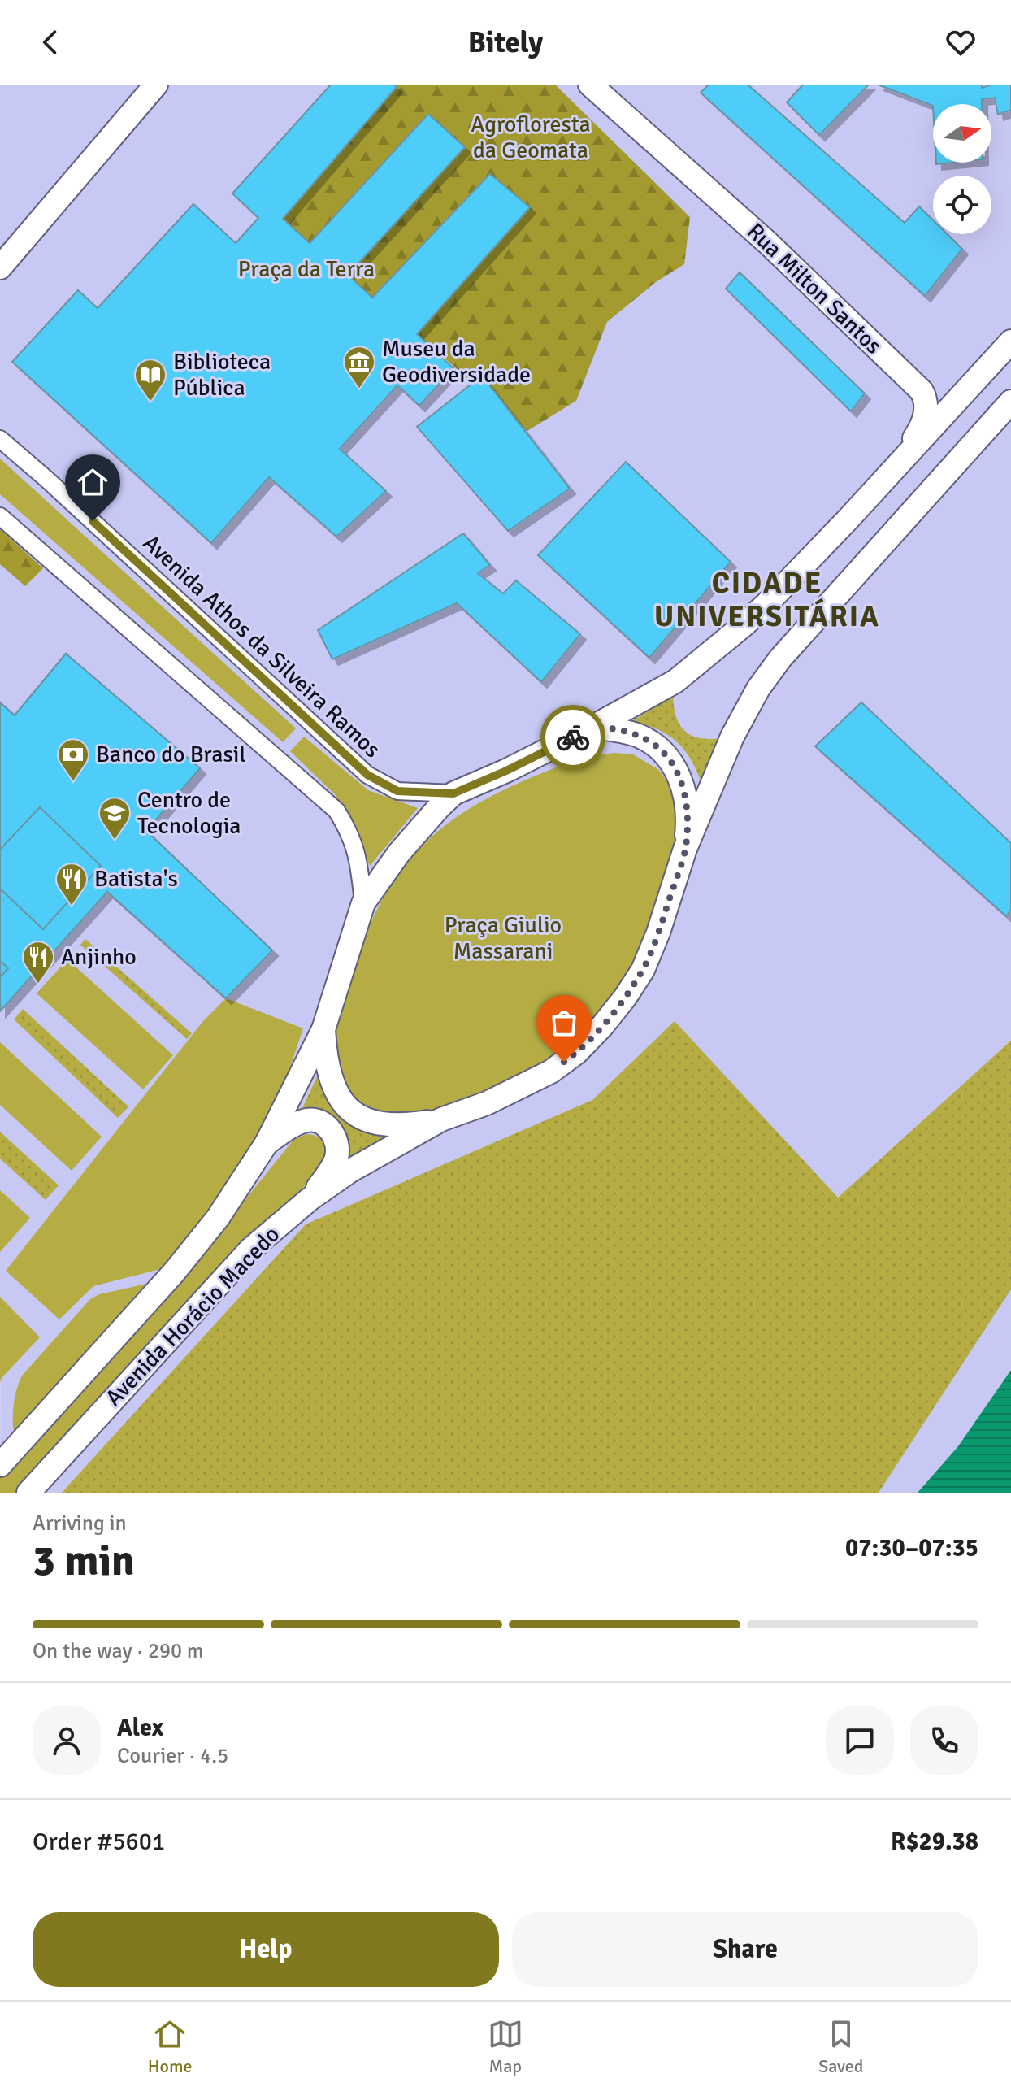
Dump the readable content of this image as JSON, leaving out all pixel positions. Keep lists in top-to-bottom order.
{
  "streets": {
    "street": ["Rua Milton Santos", "Avenida Athos da Silveira Ramos", "Avenida Horácio Macedo"]
  },
  "districts": ["CIDADE UNIVERSITÁRIA"],
  "parks": ["Agrofloresta da Geomata", "Praça da Terra", "Praça Giulio Massarani"],
  "places": {
    "museum": ["Museu da Geodiversidade"],
    "library": ["Biblioteca Pública"],
    "bank": ["Banco do Brasil"],
    "school or university": ["Centro de Tecnologia"],
    "restaurant": ["Batista's", "Anjinho"]
  },
  "north": "right",
  "page": {
    "header": "Bitely",
    "heading": ["3 min", "Arriving in", "07:30–07:35"],
    "panel": [
      "Alex",
      "Courier · 4.5",
      "Order #5601",
      "R$29.38"
    ],
    "bar": "On the way · 290 m",
    "buttons": ["Help", "Share"],
    "tabs": ["Home", "Map", "Saved"]
  }
}
